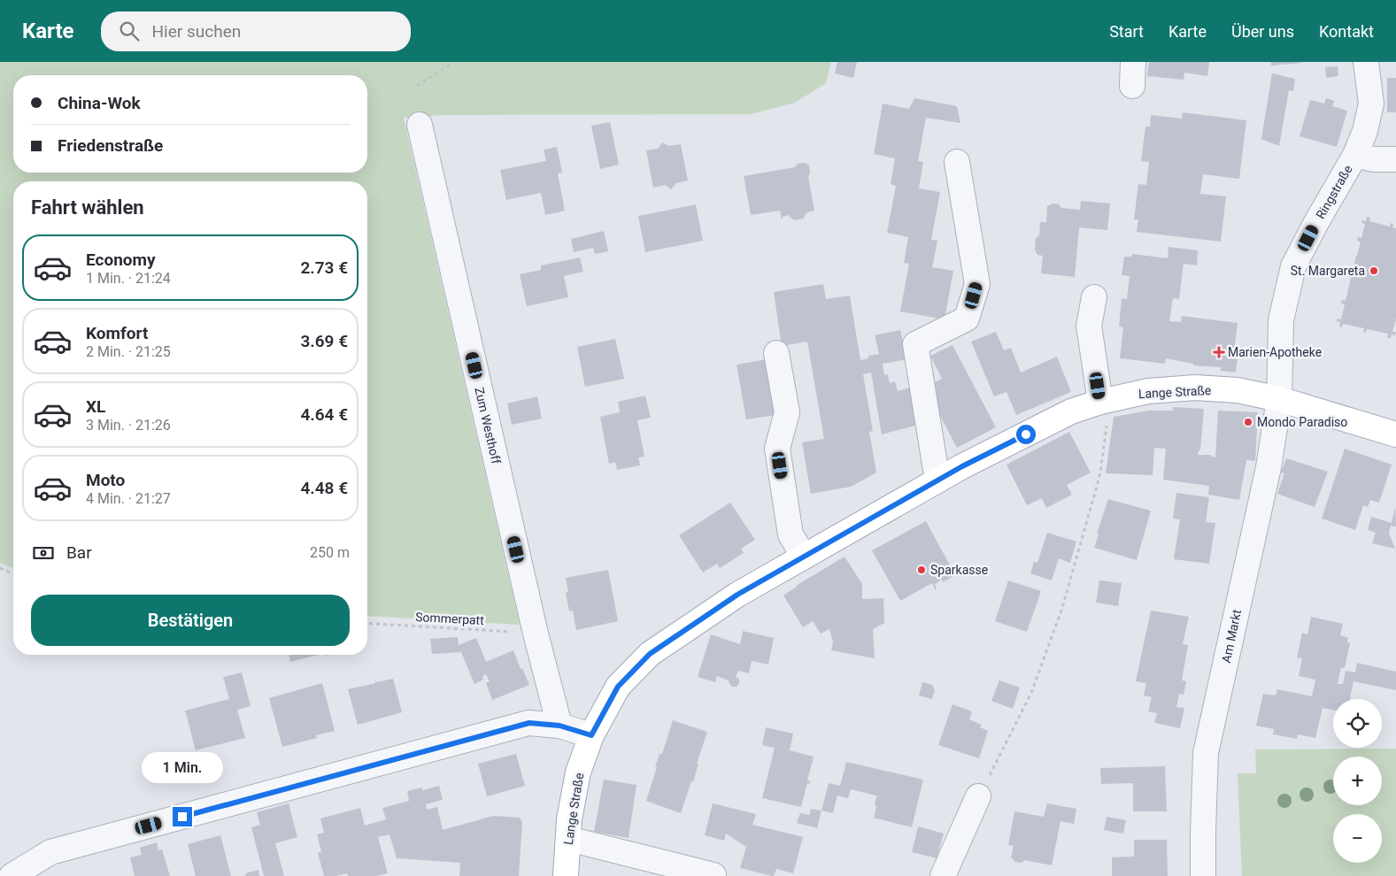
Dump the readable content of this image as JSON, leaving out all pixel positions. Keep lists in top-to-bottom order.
{
  "streets": {
    "main road": ["Lange Straße"],
    "street": ["Ringstraße", "Zum Westhoff", "Am Markt"],
    "path": ["Sommerpatt"]
  },
  "crossings": [
    ["Ringstraße", "Lange Straße"],
    ["Ringstraße", "Am Markt"],
    ["Lange Straße", "Am Markt"],
    ["Zum Westhoff", "Sommerpatt"]
  ],
  "places": {
    "other": ["St. Margareta", "Mondo Paradiso", "Sparkasse"],
    "health": ["Marien-Apotheke"]
  },
  "page": {
    "header": "Karte",
    "search": "Hier suchen",
    "nav": [
      "Start",
      "Karte",
      "Über uns",
      "Kontakt"
    ],
    "banner": ["China-Wok", "Friedenstraße"],
    "heading": "Fahrt wählen",
    "list": [
      {
        "name": "Economy",
        "note": "1 Min. · 21:24",
        "value": "2.73 €"
      },
      {
        "name": "Komfort",
        "note": "2 Min. · 21:25",
        "value": "3.69 €"
      },
      {
        "name": "XL",
        "note": "3 Min. · 21:26",
        "value": "4.64 €"
      },
      {
        "name": "Moto",
        "note": "4 Min. · 21:27",
        "value": "4.48 €"
      }
    ],
    "pay": ["Bar", "250 m"],
    "buttons": "Bestätigen",
    "map_buttons": ["+", "−"],
    "bubble": "1 Min."
  }
}
